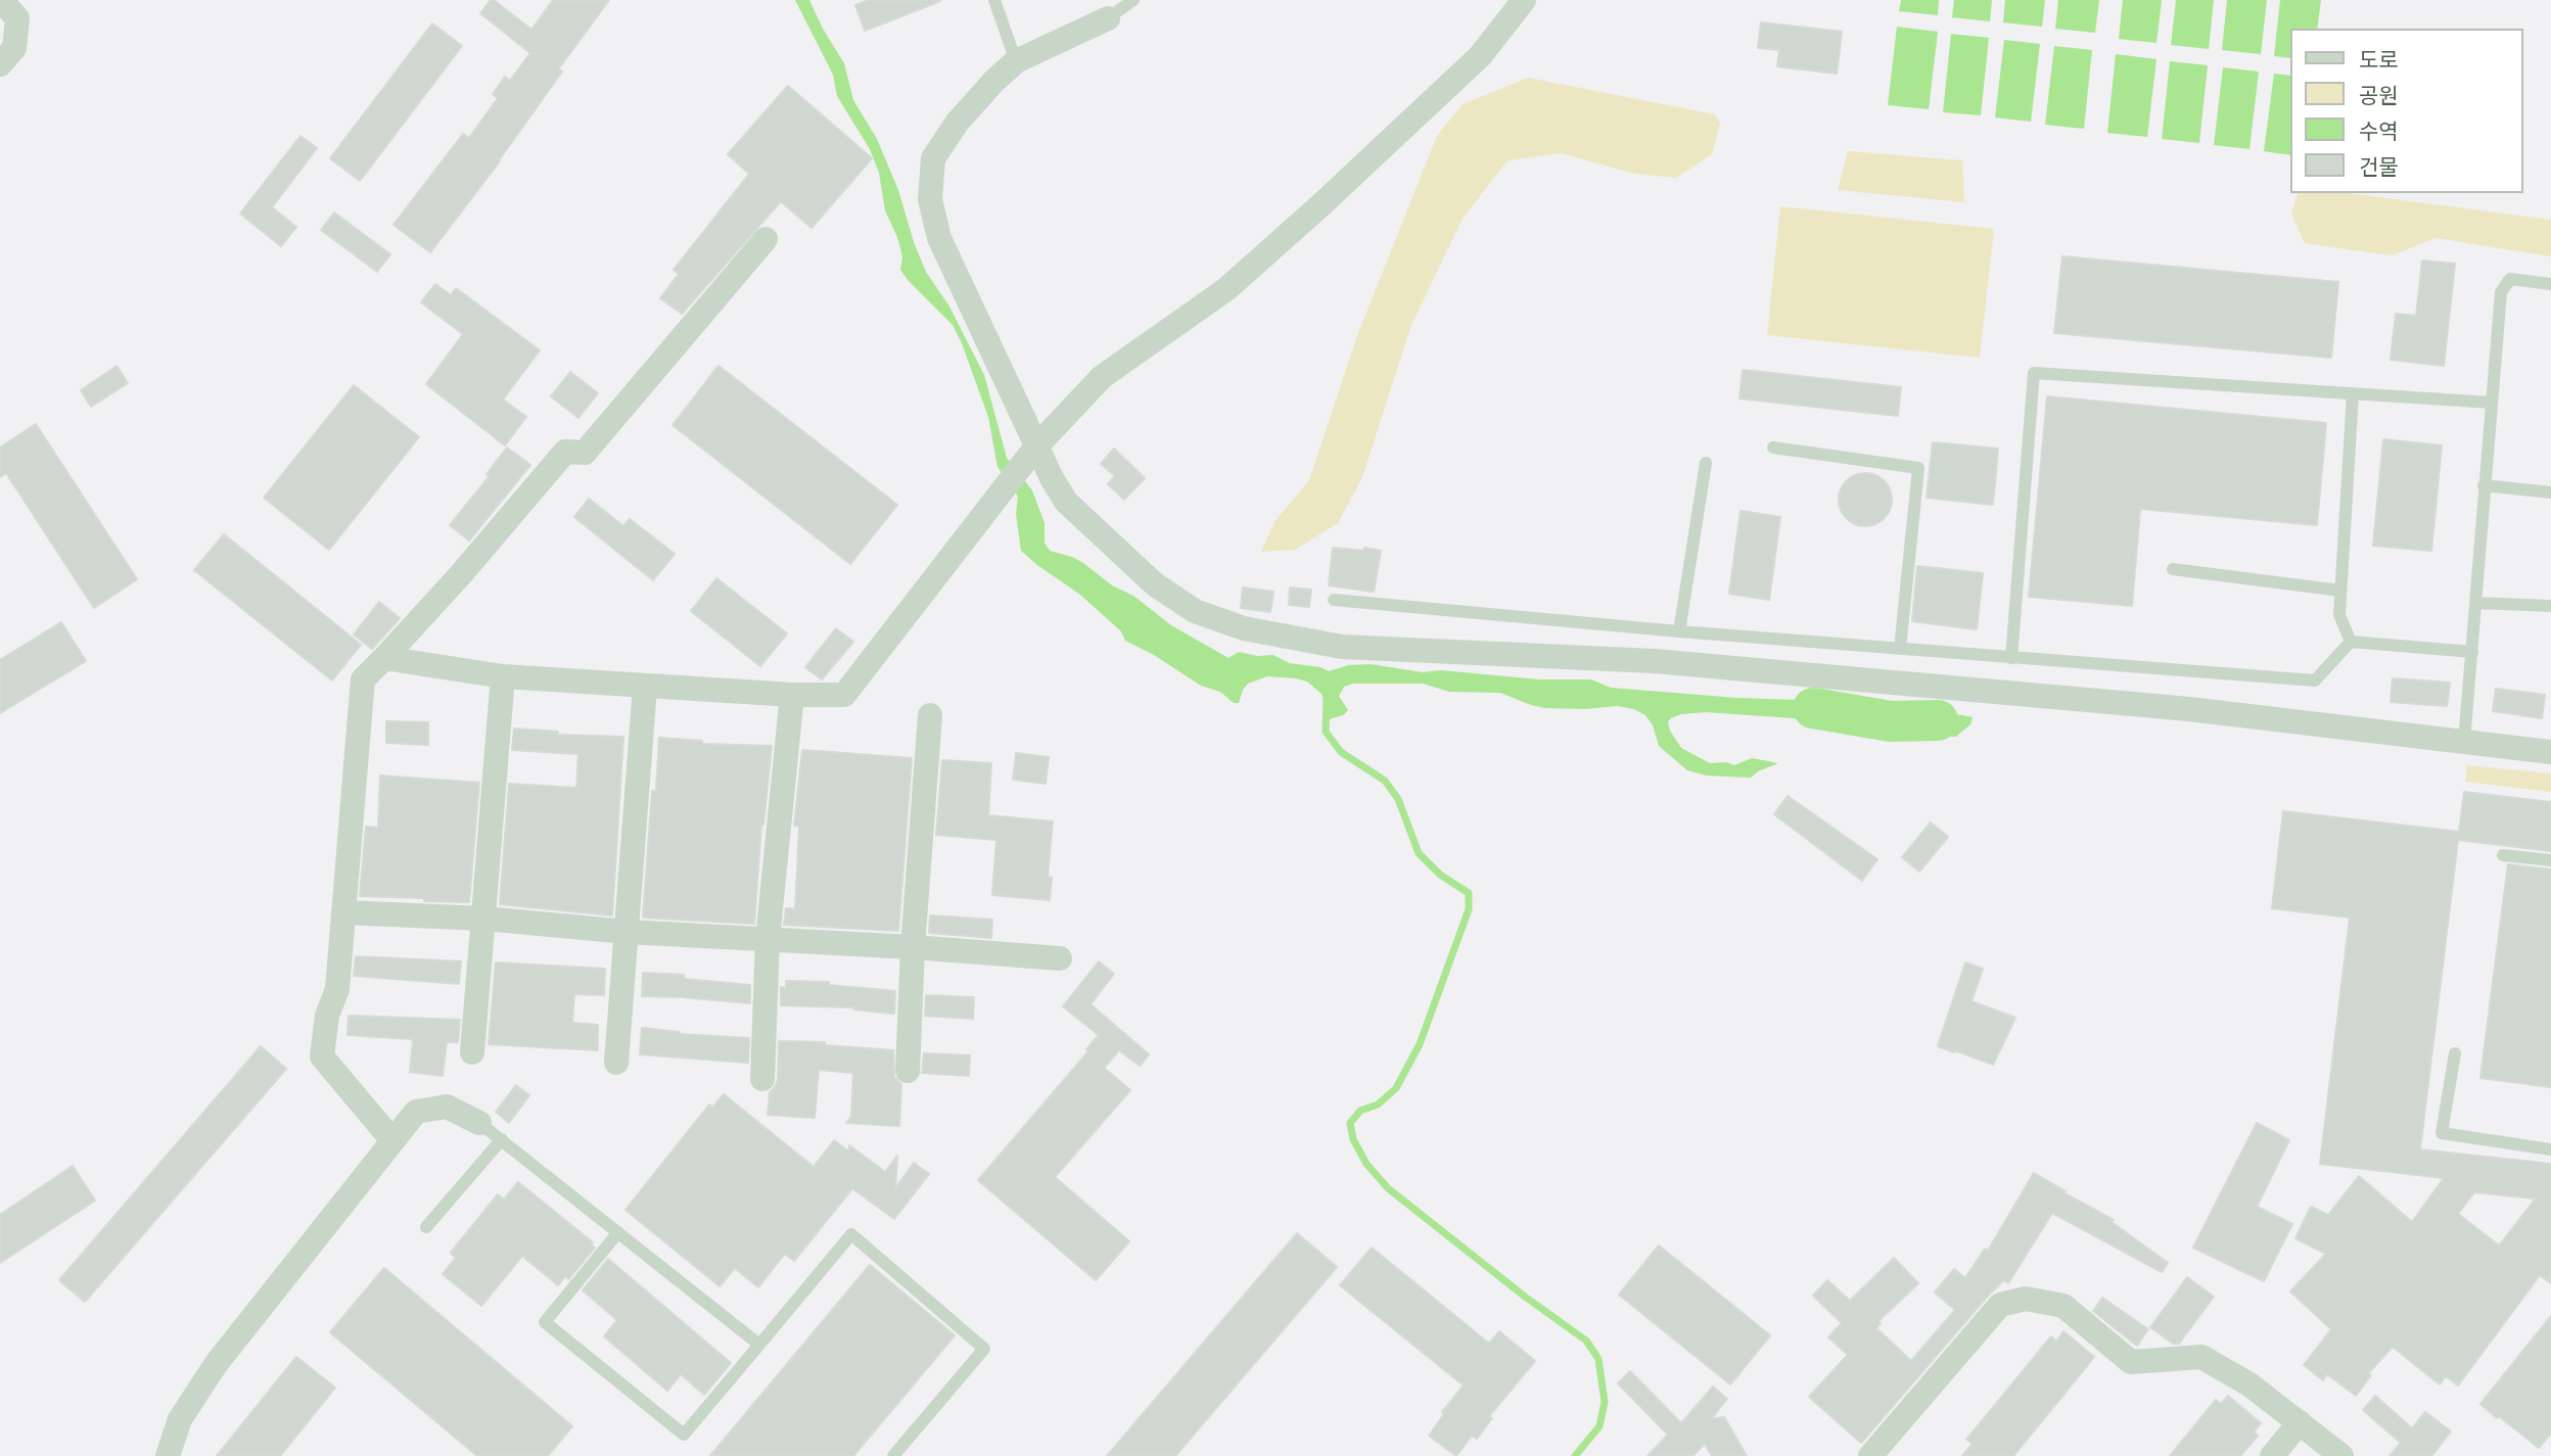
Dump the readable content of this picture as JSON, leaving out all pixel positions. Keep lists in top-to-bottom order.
{
  "legend": [
    "도로",
    "공원",
    "수역",
    "건물"
  ]
}
